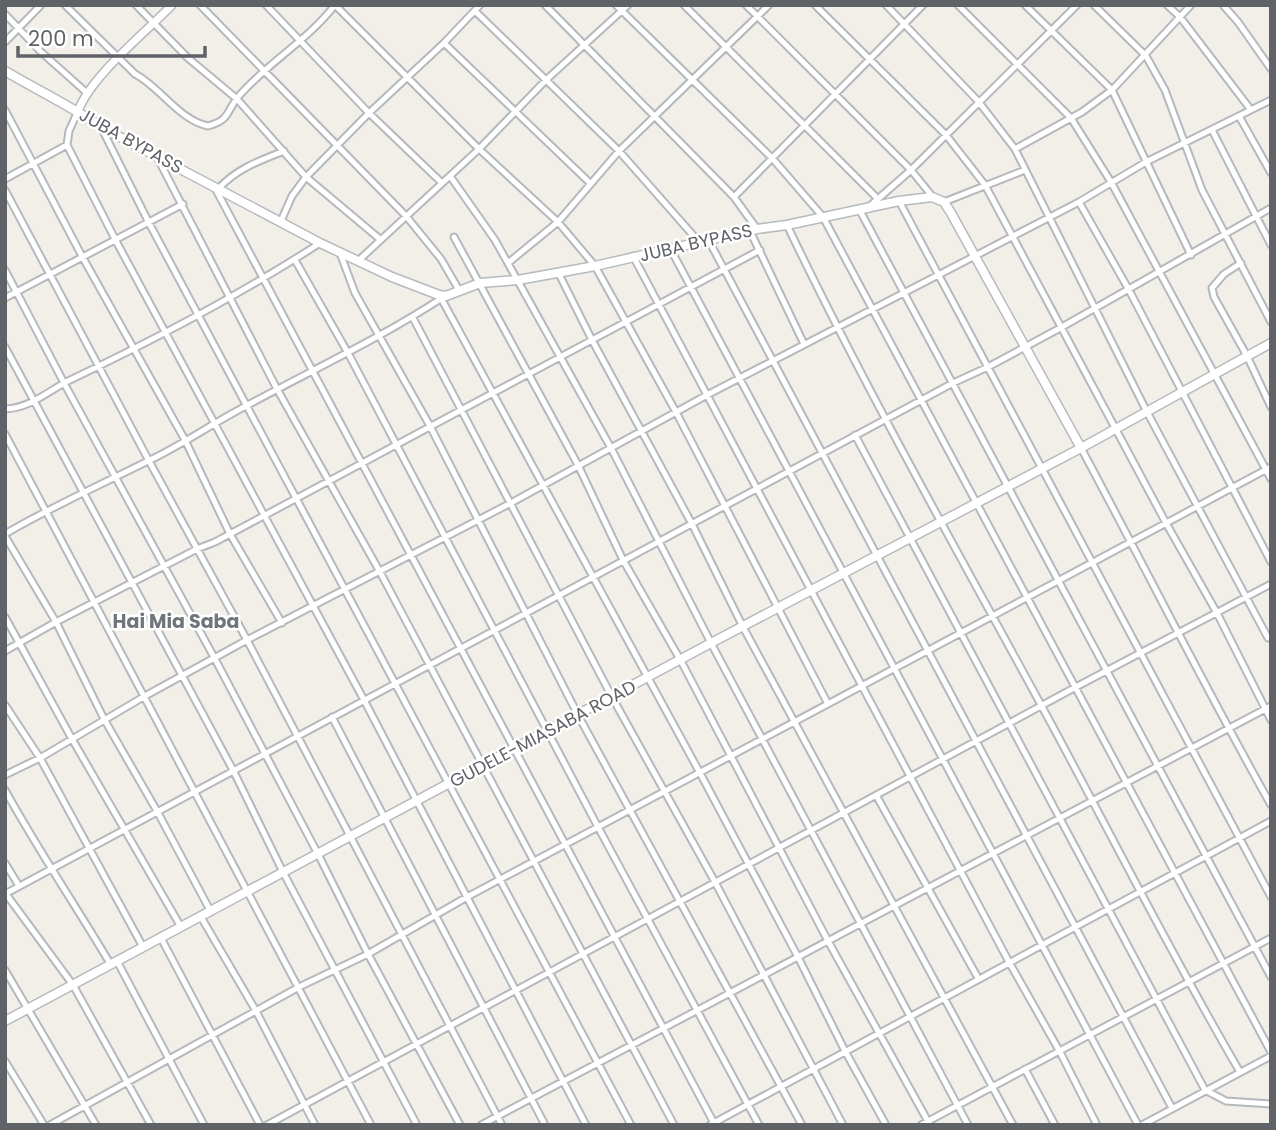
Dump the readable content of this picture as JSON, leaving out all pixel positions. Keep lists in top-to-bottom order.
{
  "streets": {
    "main road": ["JUBA BYPASS", "GUDELE-MIASABA ROAD"]
  },
  "districts": ["Hai Mia Saba"],
  "scale_bar": "200 m"
}
